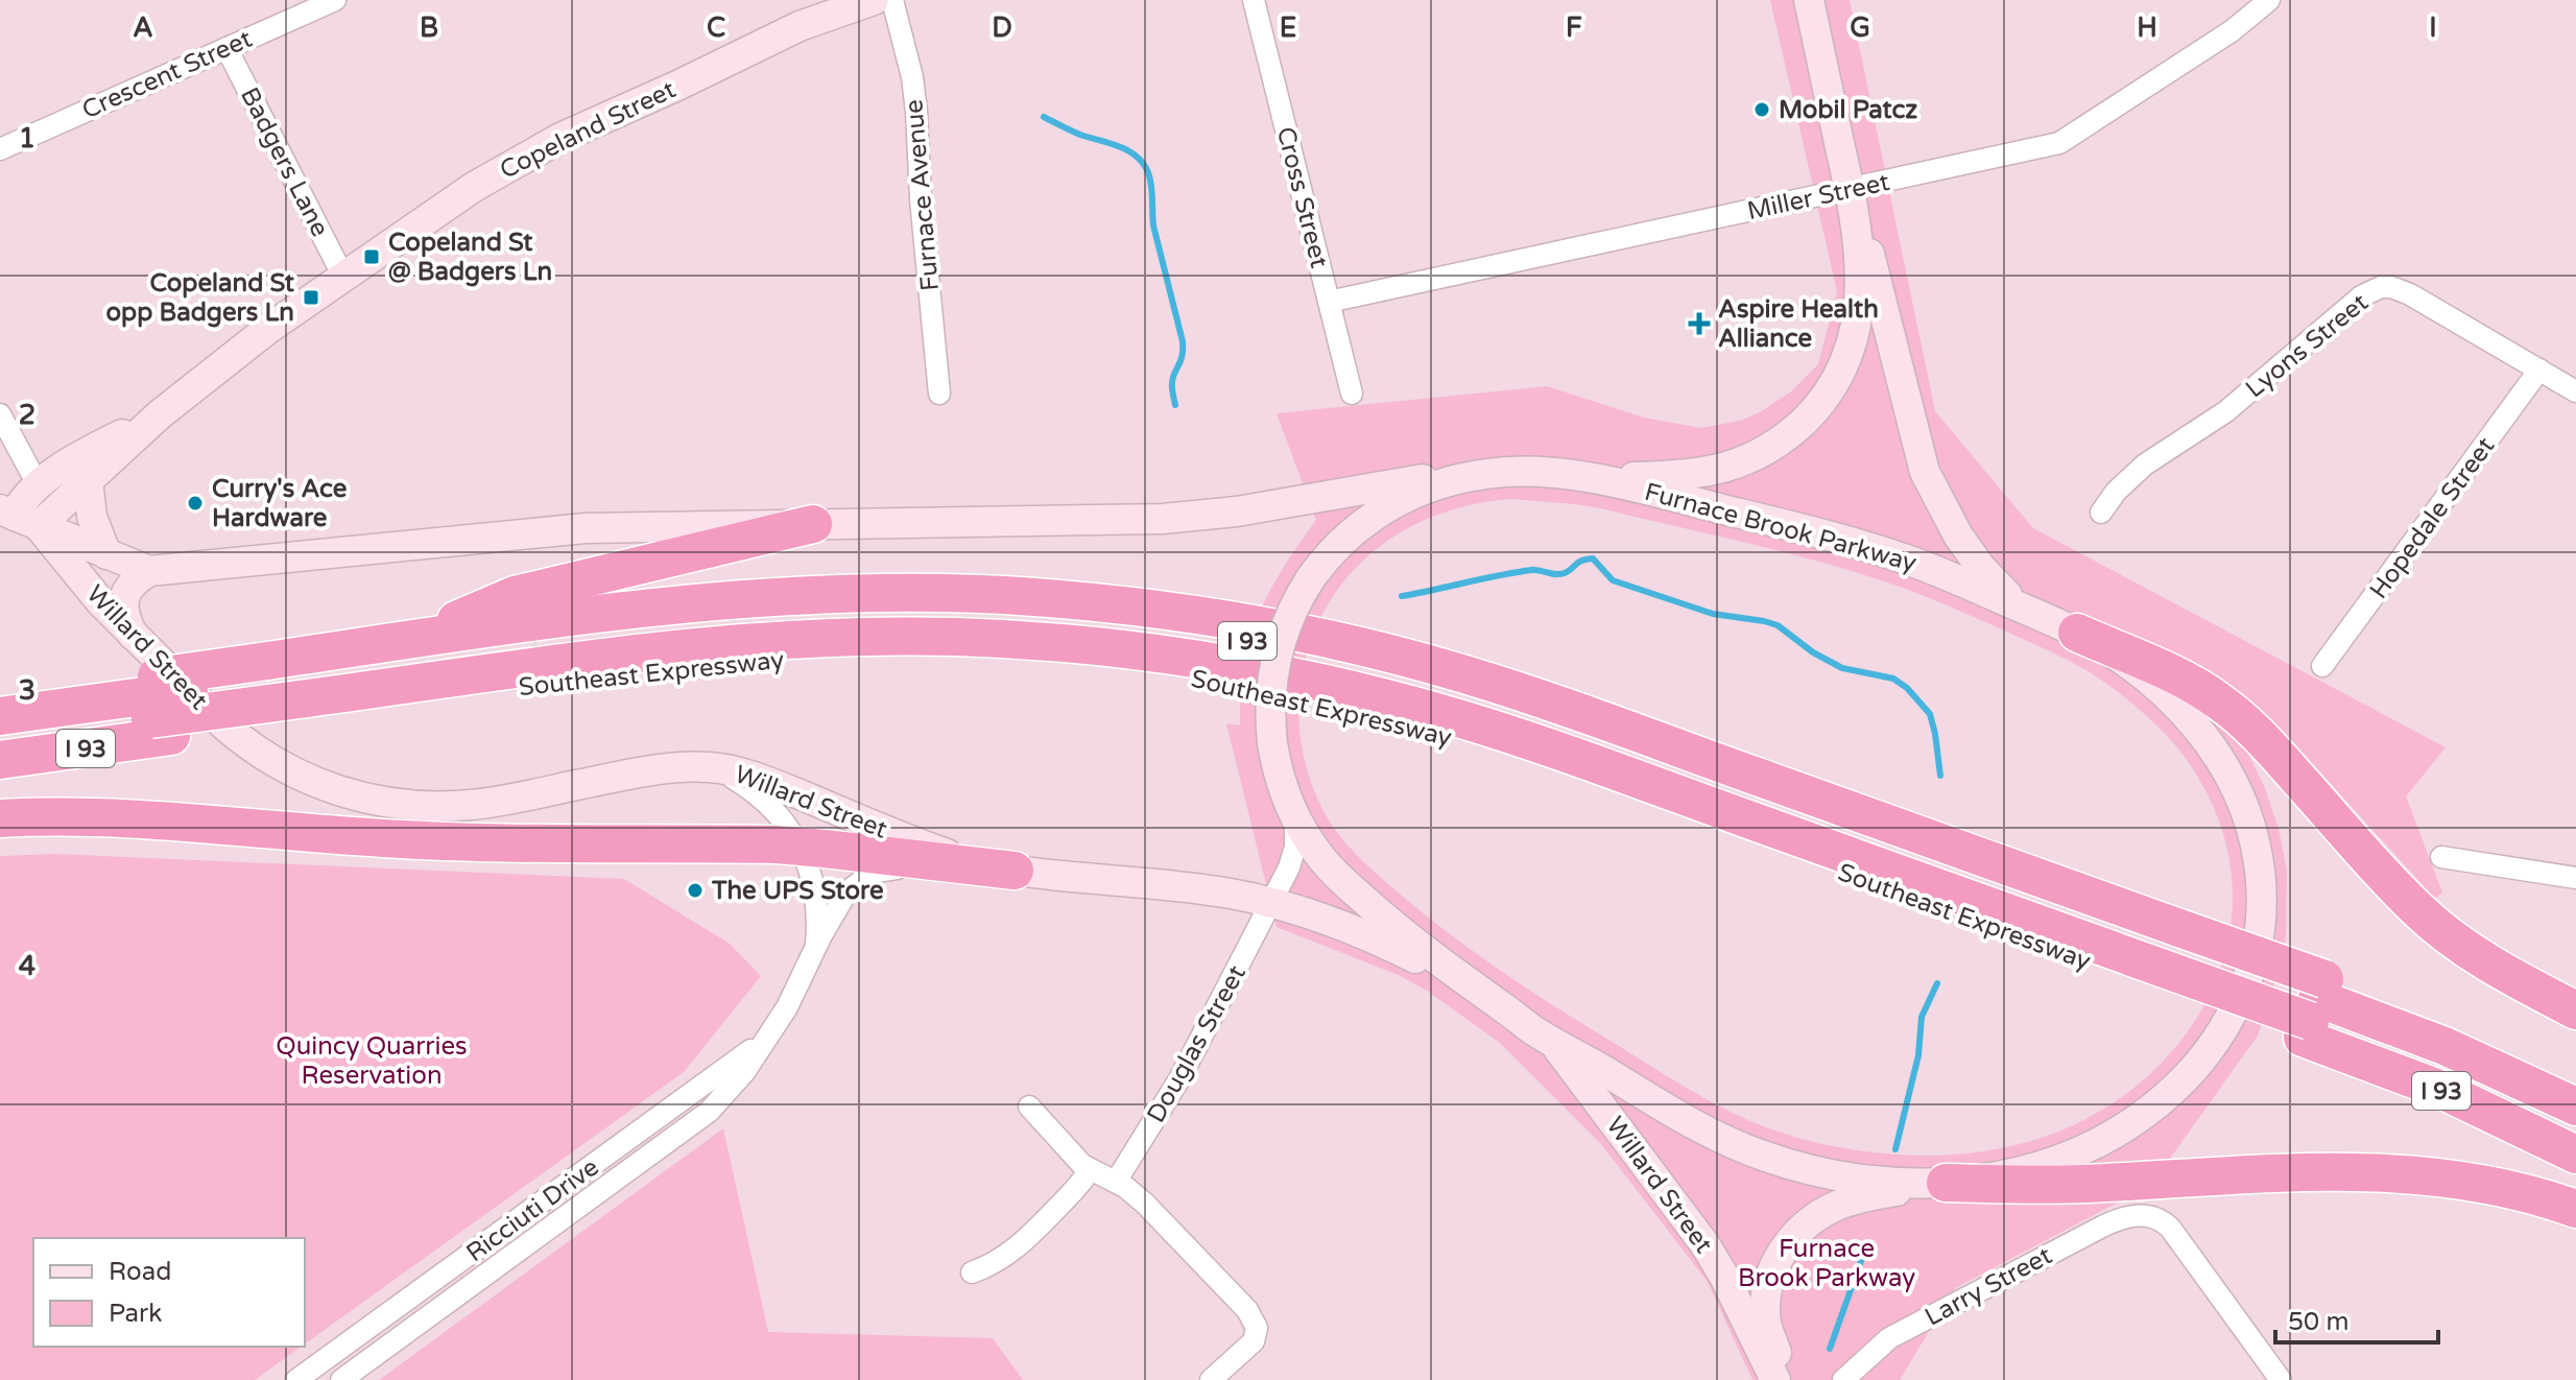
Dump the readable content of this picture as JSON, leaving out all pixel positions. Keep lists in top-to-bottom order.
{
  "streets": {
    "highway": ["I 93", "Southeast Expressway"],
    "main road": ["Copeland Street", "Furnace Brook Parkway", "Willard Street"],
    "street": [
      "Crescent Street",
      "Badgers Lane",
      "Furnace Avenue",
      "Miller Street",
      "Cross Street",
      "Lyons Street",
      "Hopedale Street",
      "Douglas Street",
      "Ricciuti Drive",
      "Larry Street"
    ]
  },
  "crossings": [
    ["Crescent Street", "Badgers Lane"],
    ["Copeland Street", "Badgers Lane"],
    ["Copeland Street", "Willard Street"],
    ["Miller Street", "Cross Street"],
    ["Miller Street", "Furnace Brook Parkway"],
    ["Lyons Street", "Hopedale Street"],
    ["Furnace Brook Parkway", "Willard Street"],
    ["Furnace Brook Parkway", "Douglas Street"],
    ["I 93", "Southeast Expressway"],
    ["Willard Street", "Douglas Street"],
    ["Willard Street", "Ricciuti Drive"]
  ],
  "parks": ["Quincy Quarries Reservation", "Furnace Brook Parkway"],
  "places": {
    "other": ["Mobil Patcz", "Curry's Ace Hardware", "The UPS Store"],
    "transit": ["Copeland St @ Badgers Ln", "Copeland St opp Badgers Ln"],
    "health": ["Aspire Health Alliance"]
  },
  "legend": ["Road", "Park"],
  "scale_bar": "50 m",
  "grid": {
    "columns": [
      "A",
      "B",
      "C",
      "D",
      "E",
      "F",
      "G",
      "H",
      "I"
    ],
    "rows": [
      "1",
      "2",
      "3",
      "4"
    ]
  }
}
